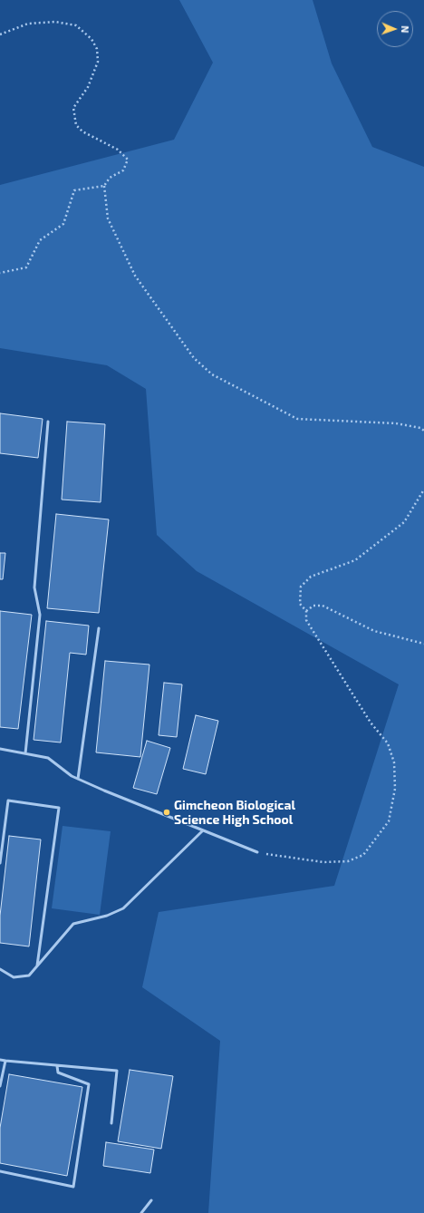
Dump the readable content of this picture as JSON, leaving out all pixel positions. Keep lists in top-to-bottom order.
{
  "places": ["Gimcheon Biological Science High School"],
  "north": "right"
}
